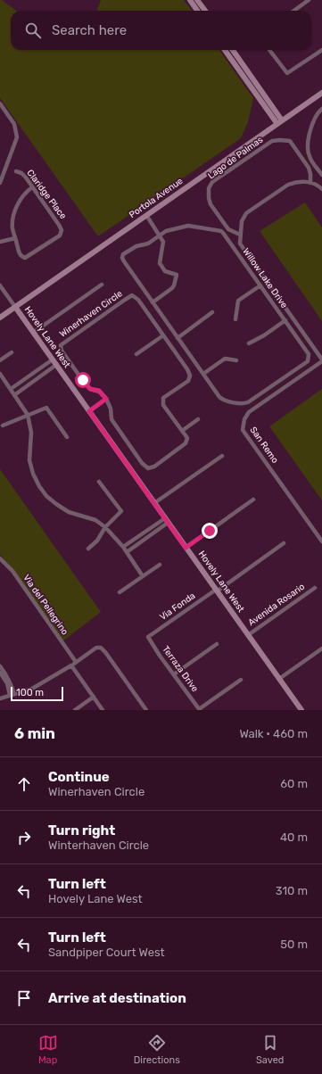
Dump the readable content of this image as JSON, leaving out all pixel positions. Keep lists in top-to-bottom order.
{
  "streets": {
    "street": [
      "Lago de Palmas",
      "Claridge Place",
      "Portola Avenue",
      "Willow Lake Drive",
      "Winerhaven Circle",
      "Hovely Lane West",
      "San Remo",
      "Via del Pellegrino",
      "Avenida Rosario",
      "Via Fonda",
      "Terraza Drive"
    ]
  },
  "crossings": [
    ["Portola Avenue", "Hovely Lane West"],
    ["Hovely Lane West", "Avenida Rosario"],
    ["Hovely Lane West", "Via Fonda"],
    ["Via Fonda", "Terraza Drive"]
  ],
  "scale_bar": "100 m",
  "page": {
    "search": "Search here",
    "scale": "100 m",
    "heading": ["6 min", "Walk · 460 m"],
    "list": [
      ["Continue", "Winerhaven Circle", "60 m"],
      ["Turn right", "Winterhaven Circle", "40 m"],
      ["Turn left", "Hovely Lane West", "310 m"],
      ["Turn left", "Sandpiper Court West", "50 m"],
      "Arrive at destination"
    ],
    "nav": ["Map", "Directions", "Saved"]
  }
}
